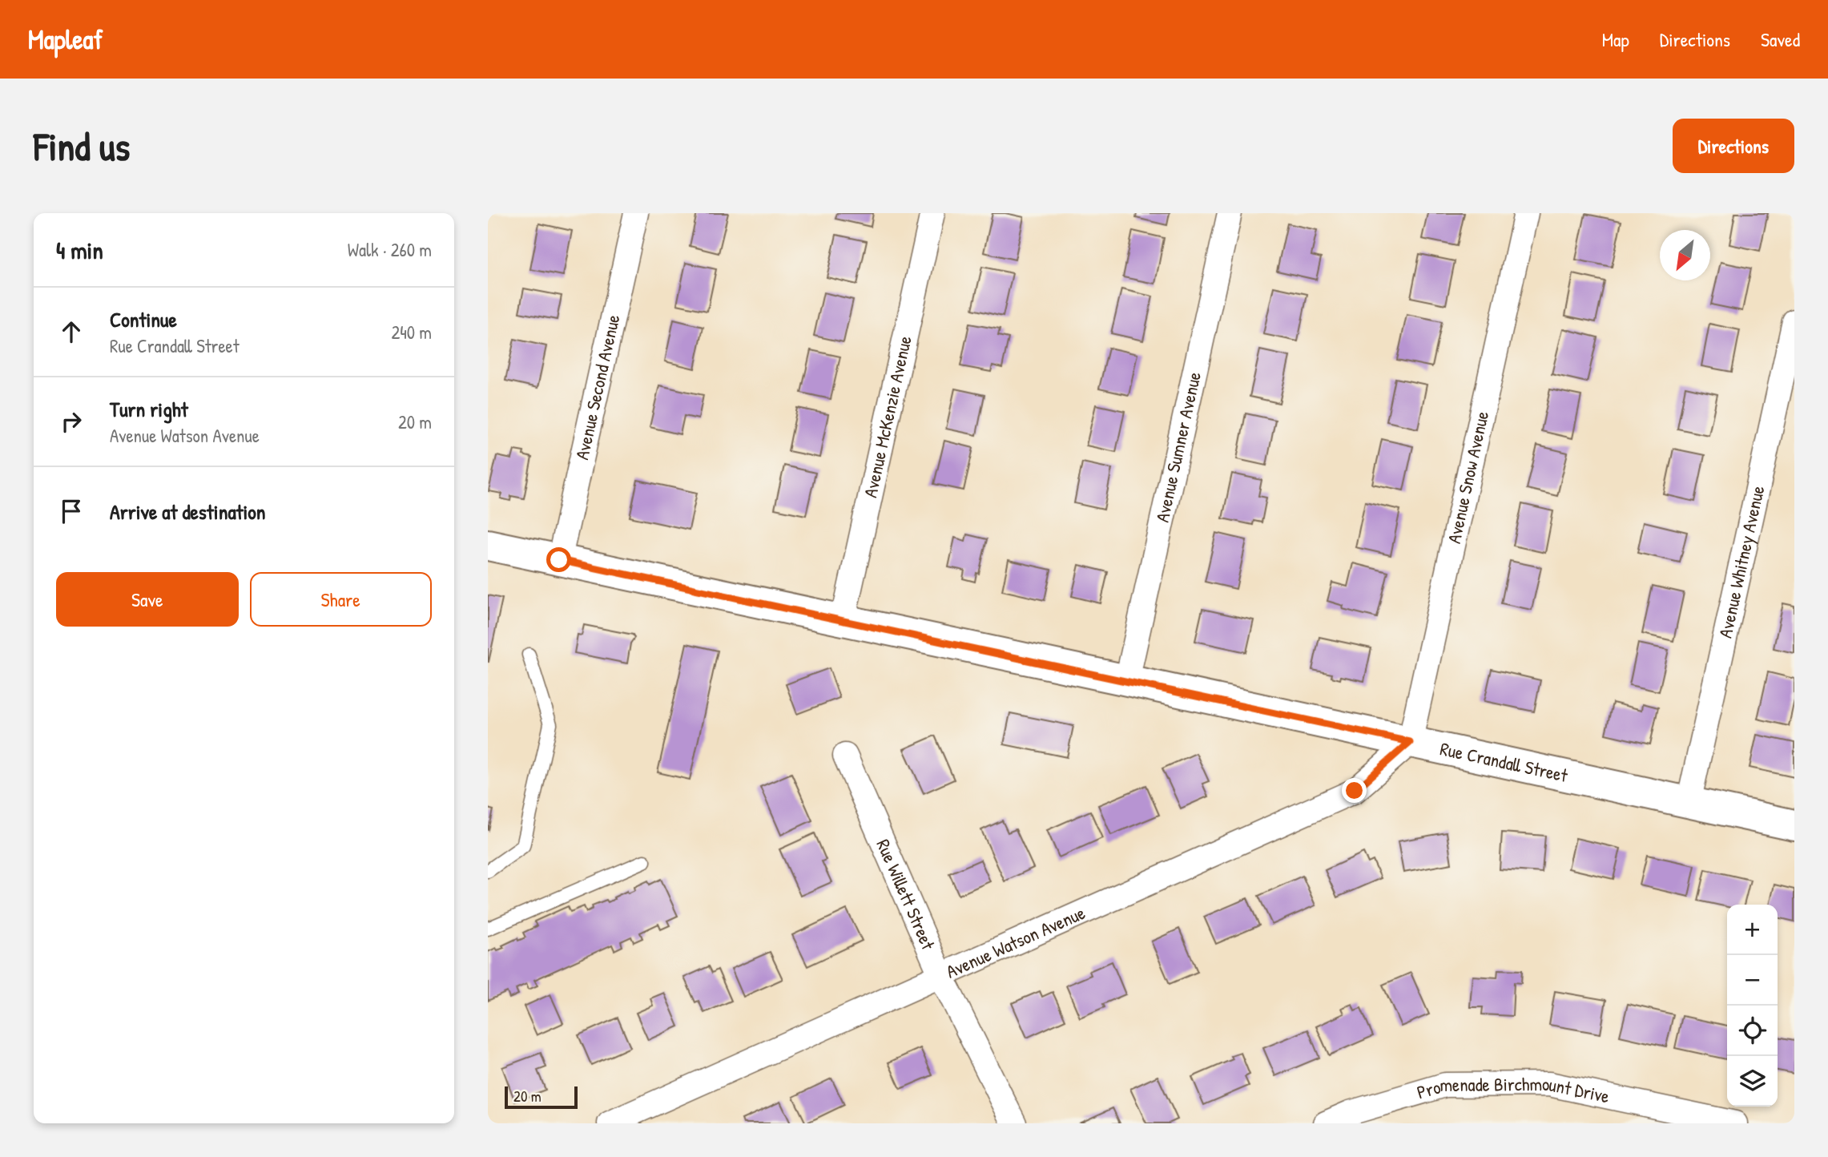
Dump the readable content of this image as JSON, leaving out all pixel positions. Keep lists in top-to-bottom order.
{
  "streets": {
    "street": [
      "Avenue Second Avenue",
      "Avenue McKenzie Avenue",
      "Avenue Sumner Avenue",
      "Avenue Snow Avenue",
      "Avenue Whitney Avenue",
      "Rue Crandall Street",
      "Rue Willett Street",
      "Avenue Watson Avenue",
      "Promenade Birchmount Drive"
    ]
  },
  "crossings": [
    ["Avenue Second Avenue", "Rue Crandall Street"],
    ["Avenue McKenzie Avenue", "Rue Crandall Street"],
    ["Avenue Sumner Avenue", "Rue Crandall Street"],
    ["Avenue Snow Avenue", "Rue Crandall Street"],
    ["Avenue Snow Avenue", "Avenue Watson Avenue"],
    ["Avenue Whitney Avenue", "Rue Crandall Street"],
    ["Rue Crandall Street", "Avenue Watson Avenue"],
    ["Rue Willett Street", "Avenue Watson Avenue"]
  ],
  "scale_bar": "20 m",
  "north": "bottom left",
  "page": {
    "header": "Mapleaf",
    "nav": ["Map", "Directions", "Saved"],
    "buttons": [
      "Directions",
      ["Save", "Share"]
    ],
    "title": "Find us",
    "heading": ["4 min", "Walk · 260 m"],
    "list": [
      ["Continue", "Rue Crandall Street", "240 m"],
      ["Turn right", "Avenue Watson Avenue", "20 m"],
      "Arrive at destination"
    ],
    "map_buttons": ["+", "−"],
    "scale": "20 m"
  }
}
